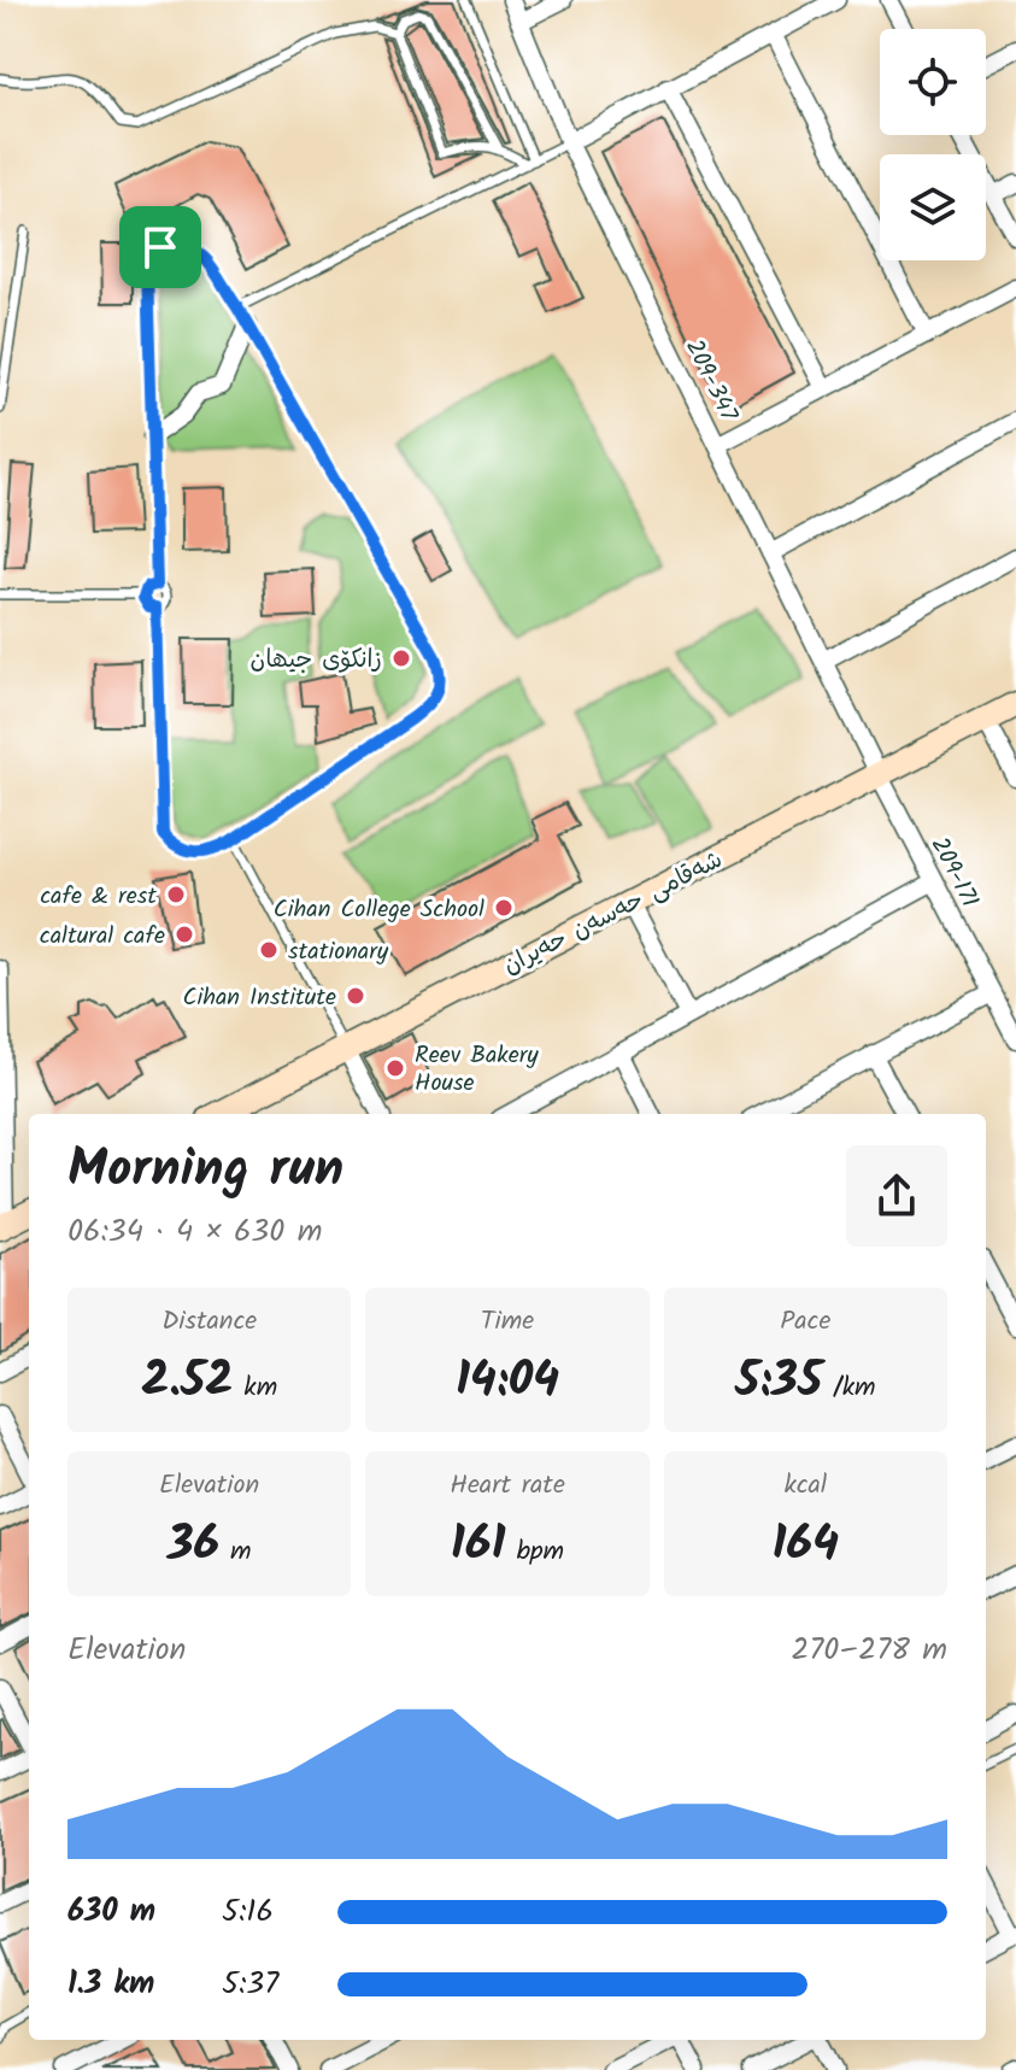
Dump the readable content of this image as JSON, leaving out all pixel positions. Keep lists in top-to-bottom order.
{
  "streets": {
    "street": ["209-347", "209-171", "شەقامی حەسەن حەیران"]
  },
  "crossings": [
    ["209-347", "209-171"],
    ["209-347", "شەقامی حەسەن حەیران"],
    ["209-171", "شەقامی حەسەن حەیران"]
  ],
  "places": [
    "زانکۆی جیھان",
    "cafe & rest",
    "Cihan College School",
    "caltural cafe",
    "stationary",
    "Cihan Institute",
    "Reev Bakery House"
  ],
  "page": {
    "heading": ["Morning run", "06:34 · 4 × 630 m"],
    "stats": [
      ["Distance", "2.52 km"],
      ["Time", "14:04"],
      ["Pace", "5:35 /km"],
      ["Elevation", "36 m"],
      ["Heart rate", "161 bpm"],
      ["kcal", "164"]
    ],
    "chart": ["Elevation", "270–278 m"],
    "list": [
      {
        "name": "630 m",
        "note": "5:16"
      },
      {
        "name": "1.3 km",
        "note": "5:37"
      }
    ]
  }
}
